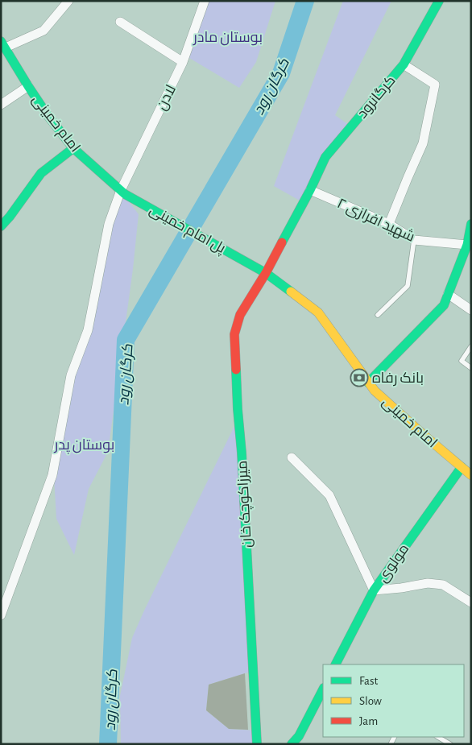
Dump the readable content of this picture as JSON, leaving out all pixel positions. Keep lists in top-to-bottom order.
{
  "streets": {
    "street": [
      "کرگانرود",
      "لادن",
      "امام خمینی",
      "شهید افرازی ۲",
      "پل امام خمینی",
      "میرزاکوچک خان",
      "مولوی"
    ]
  },
  "crossings": [
    ["کرگانرود", "امام خمینی"],
    ["کرگانرود", "شهید افرازی ۲"],
    ["کرگانرود", "میرزاکوچک خان"],
    ["لادن", "امام خمینی"],
    ["لادن", "پل امام خمینی"],
    ["امام خمینی", "پل امام خمینی"],
    ["امام خمینی", "میرزاکوچک خان"],
    ["امام خمینی", "مولوی"]
  ],
  "water": ["کرگان رود"],
  "parks": ["بوستان مادر", "بوستان پدر"],
  "places": {
    "bank": ["بانک رفاه"]
  },
  "legend": ["Fast", "Slow", "Jam"]
}
